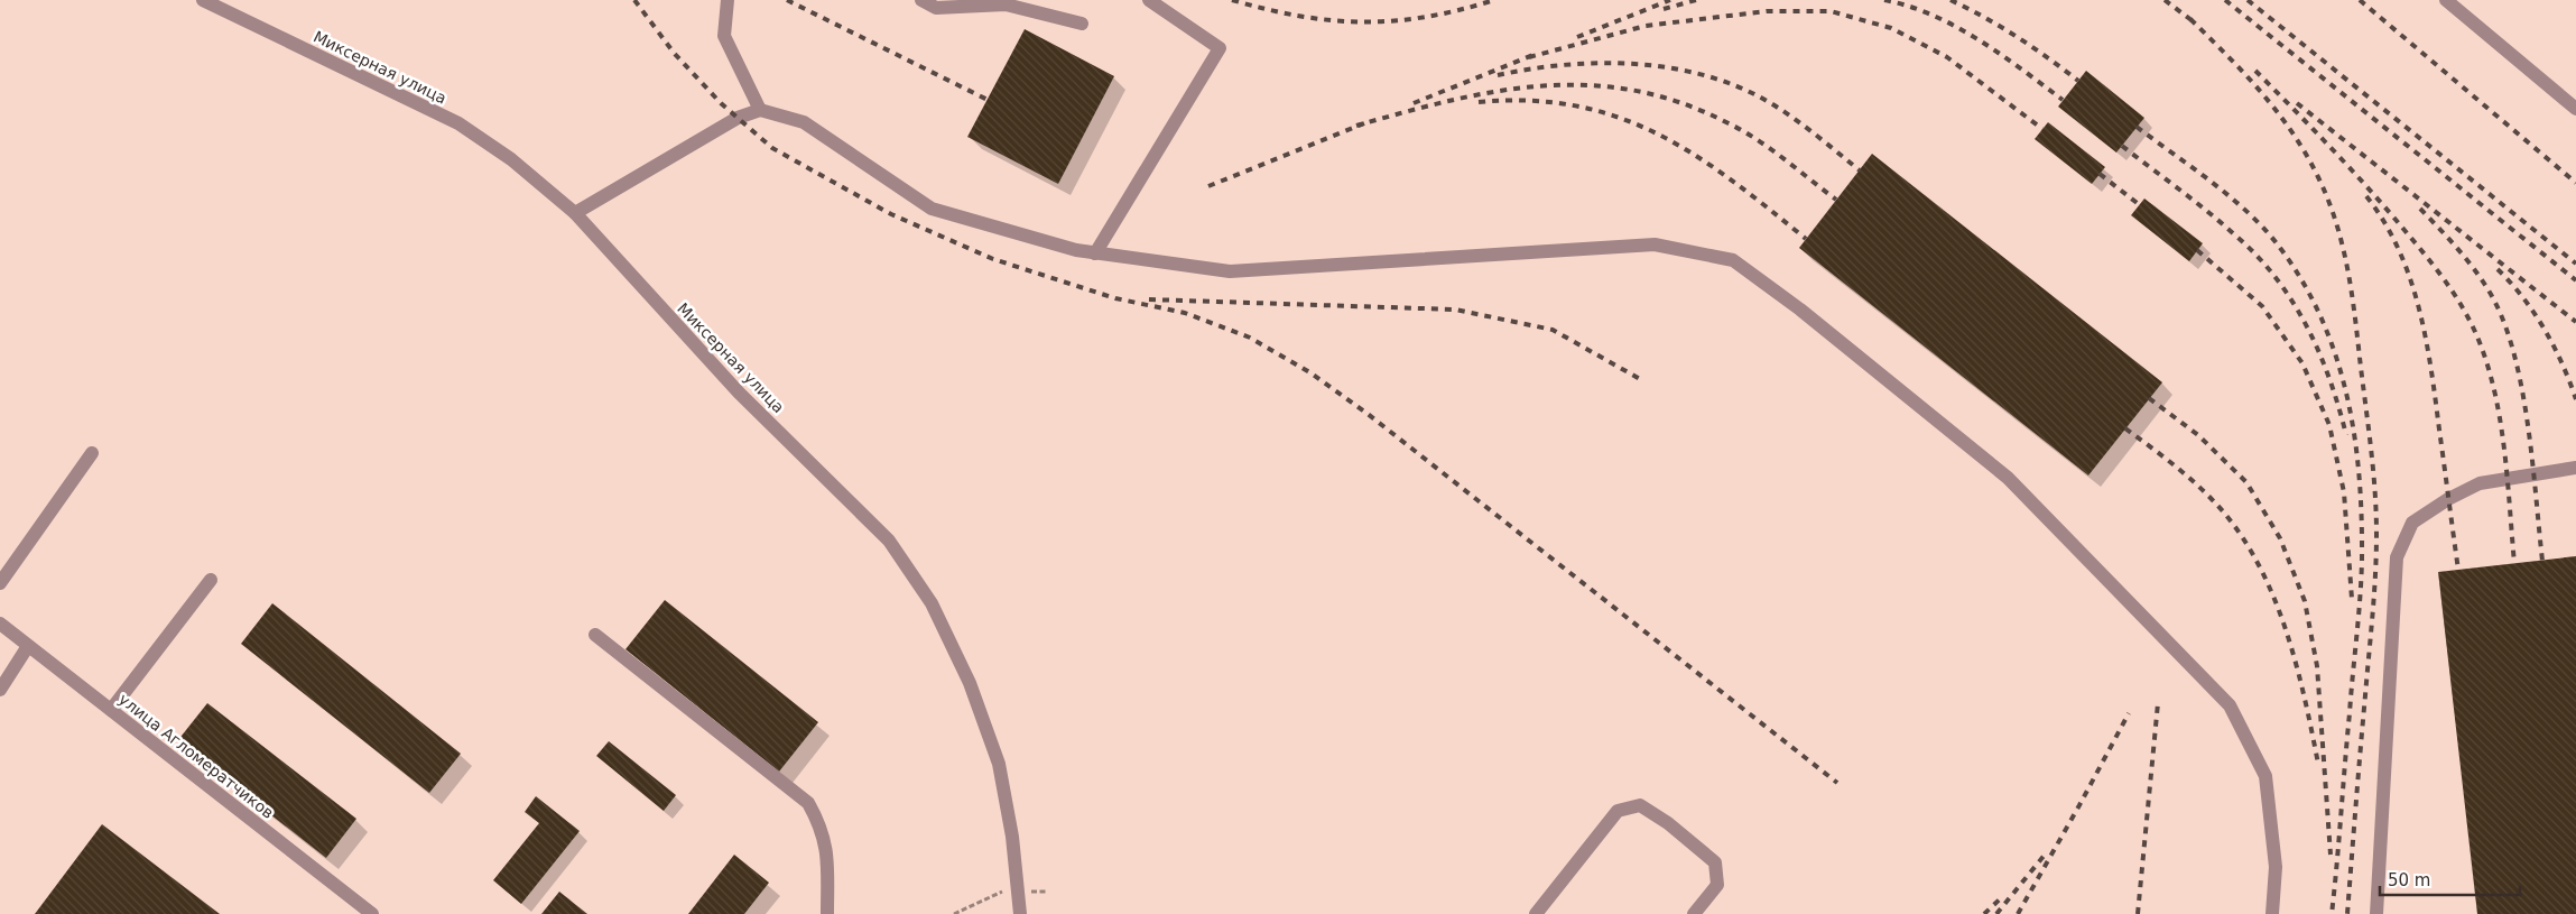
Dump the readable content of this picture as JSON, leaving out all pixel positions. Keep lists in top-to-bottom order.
{
  "streets": {
    "street": ["Миксерная улица", "улица Агломератчиков"]
  },
  "scale_bar": "50 m"
}
